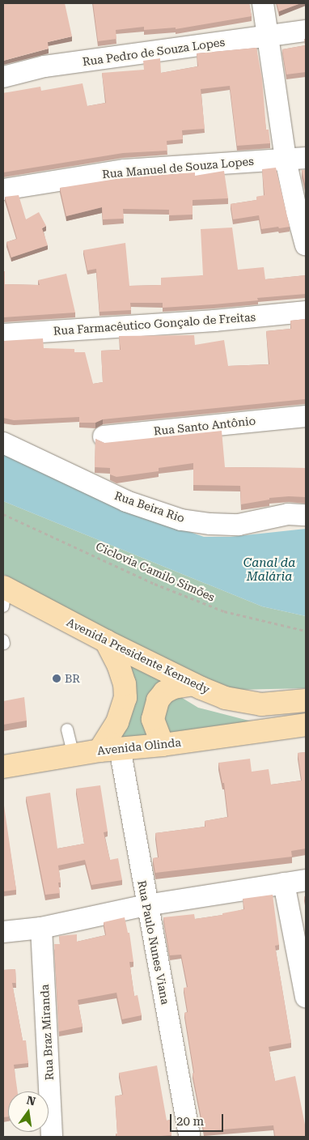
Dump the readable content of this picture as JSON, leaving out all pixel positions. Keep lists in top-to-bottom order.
{
  "streets": {
    "main road": ["Avenida Presidente Kennedy", "Avenida Olinda"],
    "street": [
      "Rua Pedro de Souza Lopes",
      "Rua Manuel de Souza Lopes",
      "Rua Farmacêutico Gonçalo de Freitas",
      "Rua Santo Antônio",
      "Rua Beira Rio",
      "Rua Paulo Nunes Viana",
      "Rua Braz Miranda"
    ],
    "path": ["Ciclovia Camilo Simões"]
  },
  "crossings": [
    ["Avenida Olinda", "Rua Paulo Nunes Viana"]
  ],
  "water": ["Canal da Malária"],
  "places": ["BR"],
  "scale_bar": "20 m",
  "north": "top"
}
